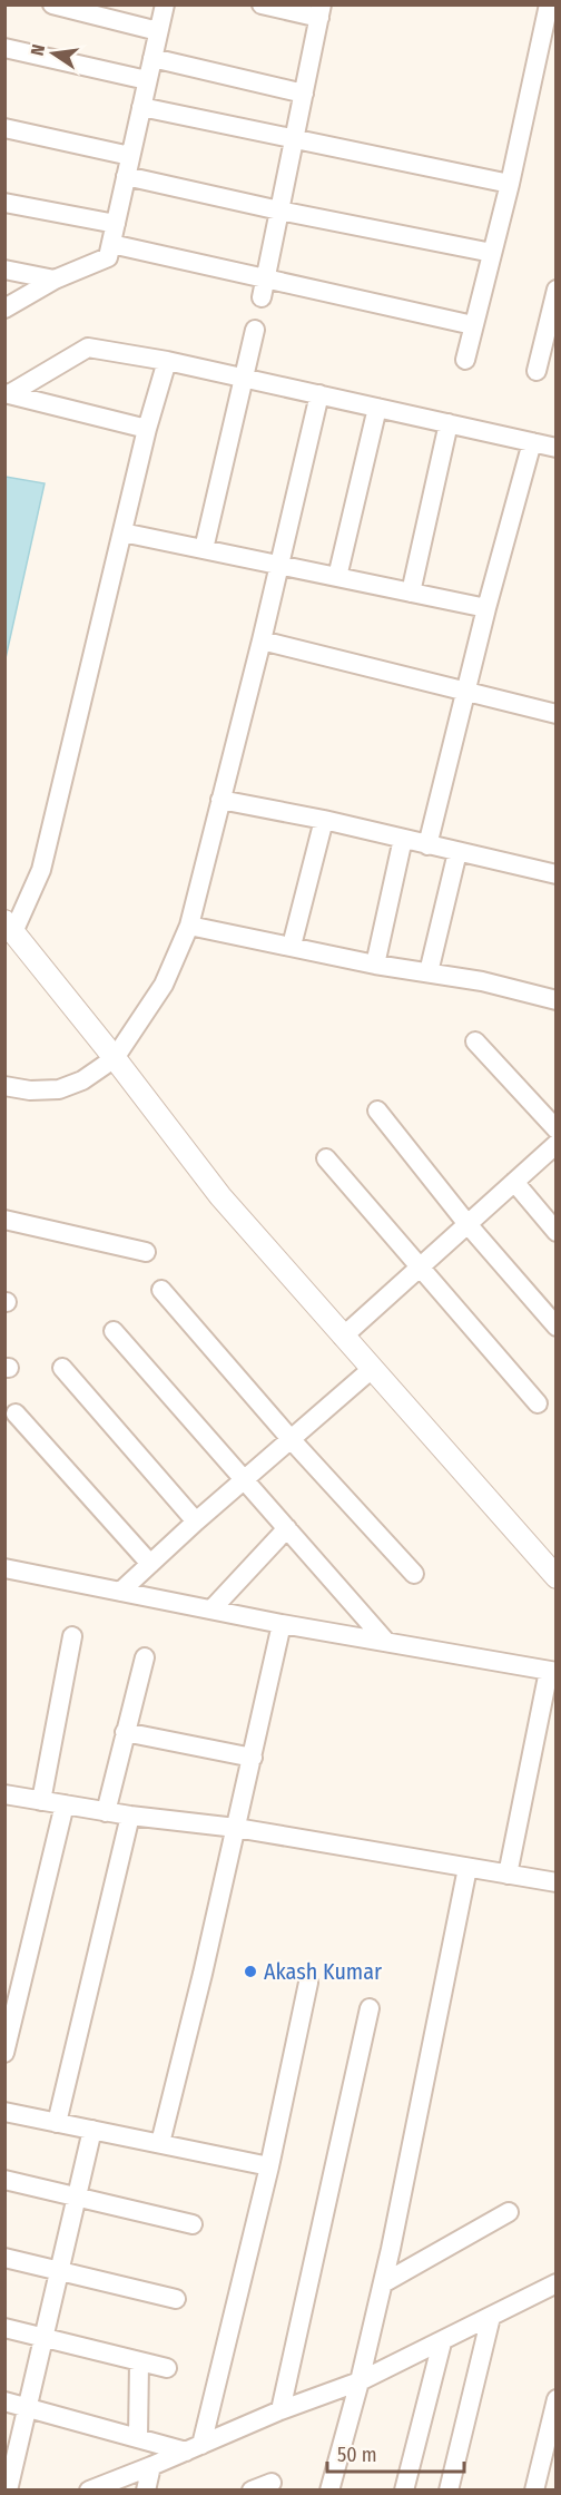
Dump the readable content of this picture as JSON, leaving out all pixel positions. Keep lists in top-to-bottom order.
{
  "places": ["Akash Kumar"],
  "scale_bar": "50 m",
  "north": "left"
}
